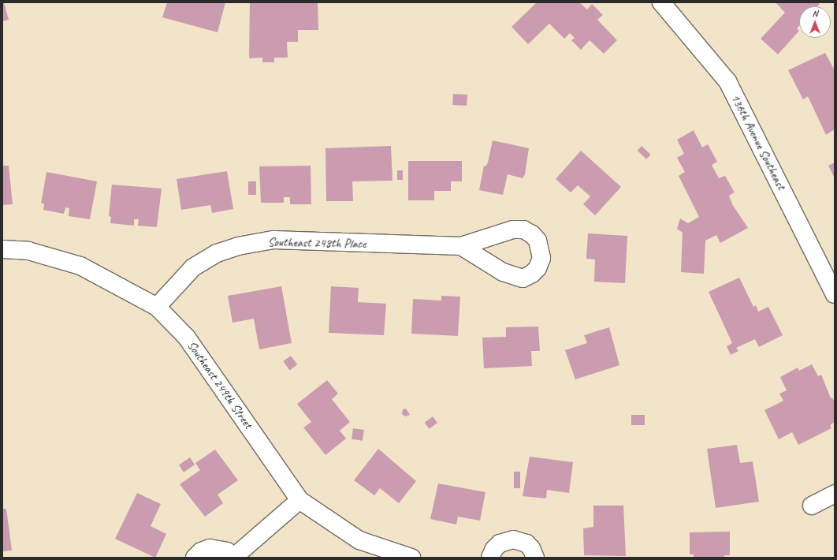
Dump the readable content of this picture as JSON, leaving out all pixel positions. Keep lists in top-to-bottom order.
{
  "streets": {
    "street": ["136th Avenue Southeast", "Southeast 248th Place", "Southeast 249th Street"]
  },
  "crossings": [
    ["Southeast 248th Place", "Southeast 249th Street"]
  ],
  "north": "top"
}
